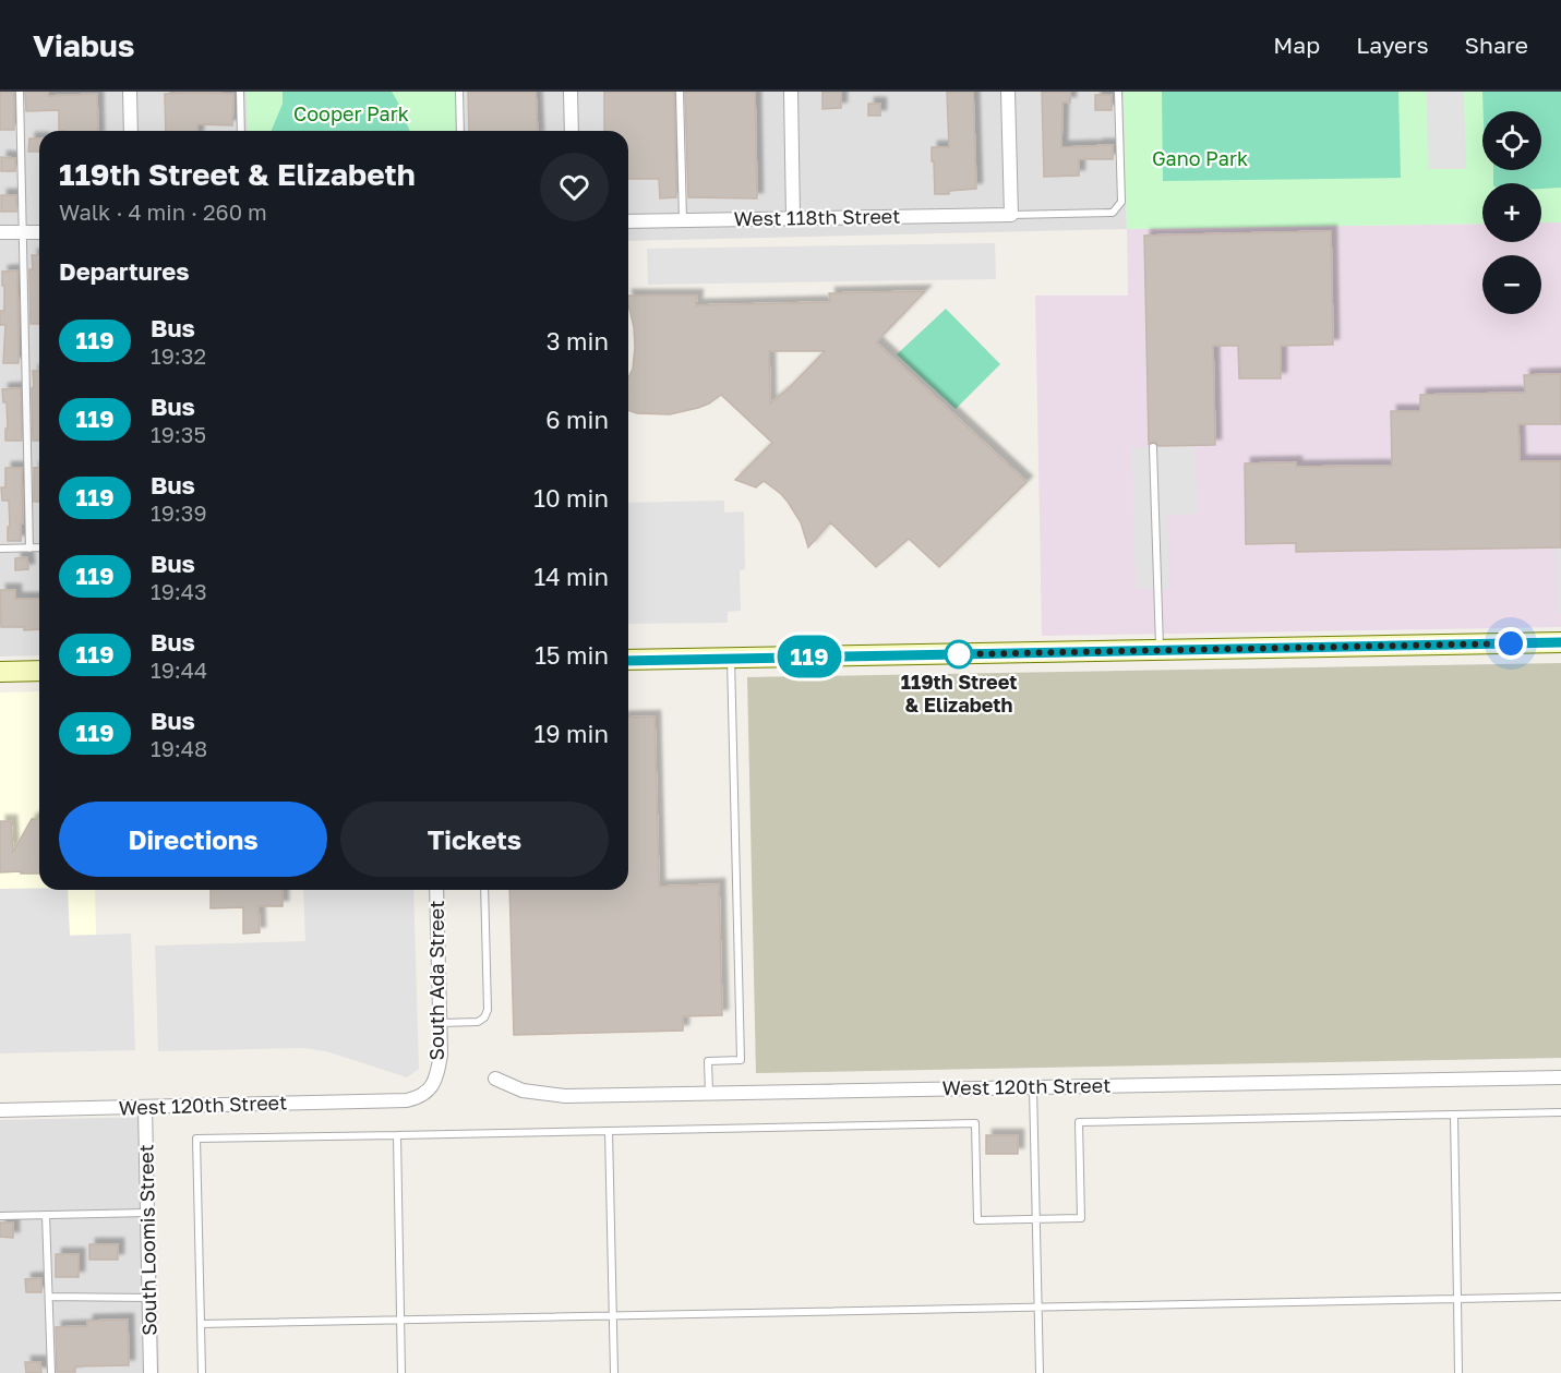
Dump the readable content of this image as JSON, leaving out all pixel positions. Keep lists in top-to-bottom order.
{
  "streets": {
    "street": [
      "West 118th Street",
      "South Ada Street",
      "West 120th Street",
      "South Loomis Street"
    ]
  },
  "crossings": [
    ["South Ada Street", "West 120th Street"],
    ["West 120th Street", "South Loomis Street"]
  ],
  "parks": ["Cooper Park", "Gano Park"],
  "places": ["119th Street & Elizabeth"],
  "lines": ["bus line 119"],
  "page": {
    "header": "Viabus",
    "nav": ["Map", "Layers", "Share"],
    "on_map": "119",
    "map_buttons": ["+", "−"],
    "heading": [
      ["119th Street & Elizabeth", "Walk · 4 min · 260 m"],
      "Departures"
    ],
    "list": [
      {
        "mark": "119",
        "name": "Bus",
        "note": "19:32",
        "value": "3 min"
      },
      {
        "mark": "119",
        "name": "Bus",
        "note": "19:35",
        "value": "6 min"
      },
      {
        "mark": "119",
        "name": "Bus",
        "note": "19:39",
        "value": "10 min"
      },
      {
        "mark": "119",
        "name": "Bus",
        "note": "19:43",
        "value": "14 min"
      },
      {
        "mark": "119",
        "name": "Bus",
        "note": "19:44",
        "value": "15 min"
      },
      {
        "mark": "119",
        "name": "Bus",
        "note": "19:48",
        "value": "19 min"
      }
    ],
    "buttons": ["Directions", "Tickets"]
  }
}
